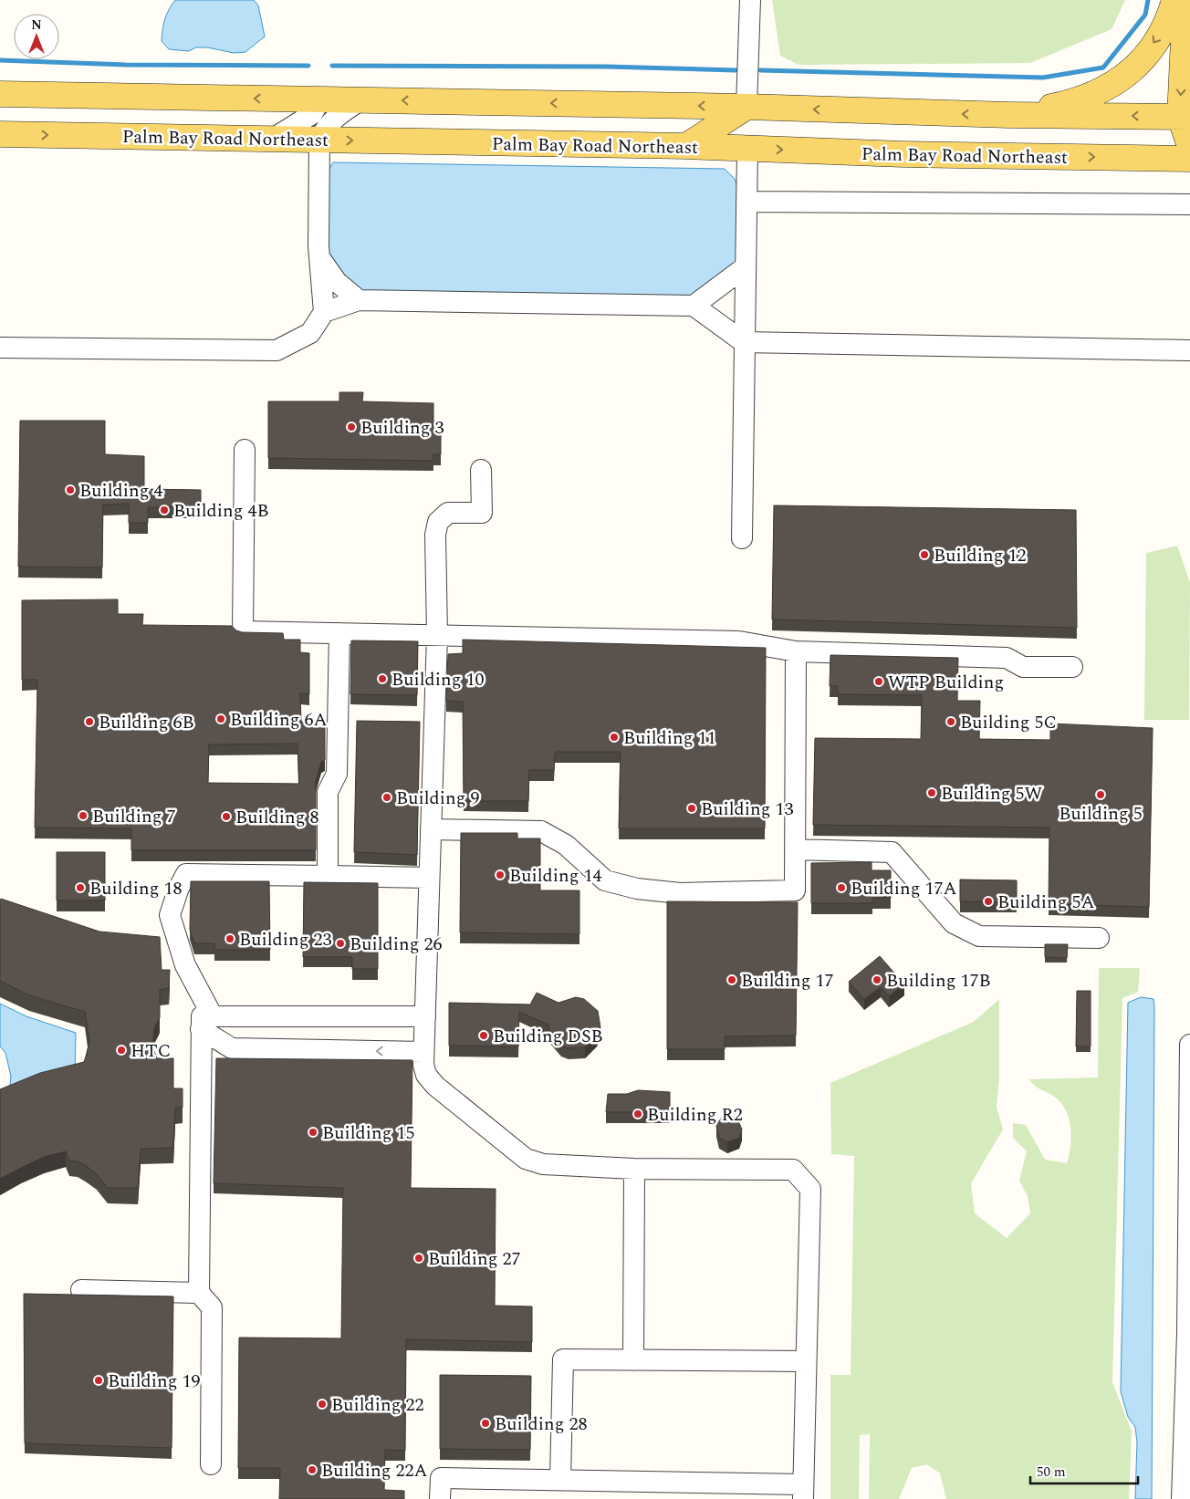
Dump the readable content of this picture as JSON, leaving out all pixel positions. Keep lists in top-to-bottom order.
{
  "streets": {
    "main road": ["Palm Bay Road Northeast"]
  },
  "places": [
    "Building 3",
    "Building 4",
    "Building 4B",
    "Building 12",
    "Building 10",
    "WTP Building",
    "Building 6A",
    "Building 6B",
    "Building 5C",
    "Building 11",
    "Building 5W",
    "Building 5",
    "Building 9",
    "Building 13",
    "Building 7",
    "Building 8",
    "Building 14",
    "Building 18",
    "Building 17A",
    "Building 5A",
    "Building 23",
    "Building 26",
    "Building 17",
    "Building 17B",
    "Building DSB",
    "HTC",
    "Building R2",
    "Building 15",
    "Building 27",
    "Building 19",
    "Building 22",
    "Building 28",
    "Building 22A"
  ],
  "scale_bar": "50 m",
  "north": "top"
}
